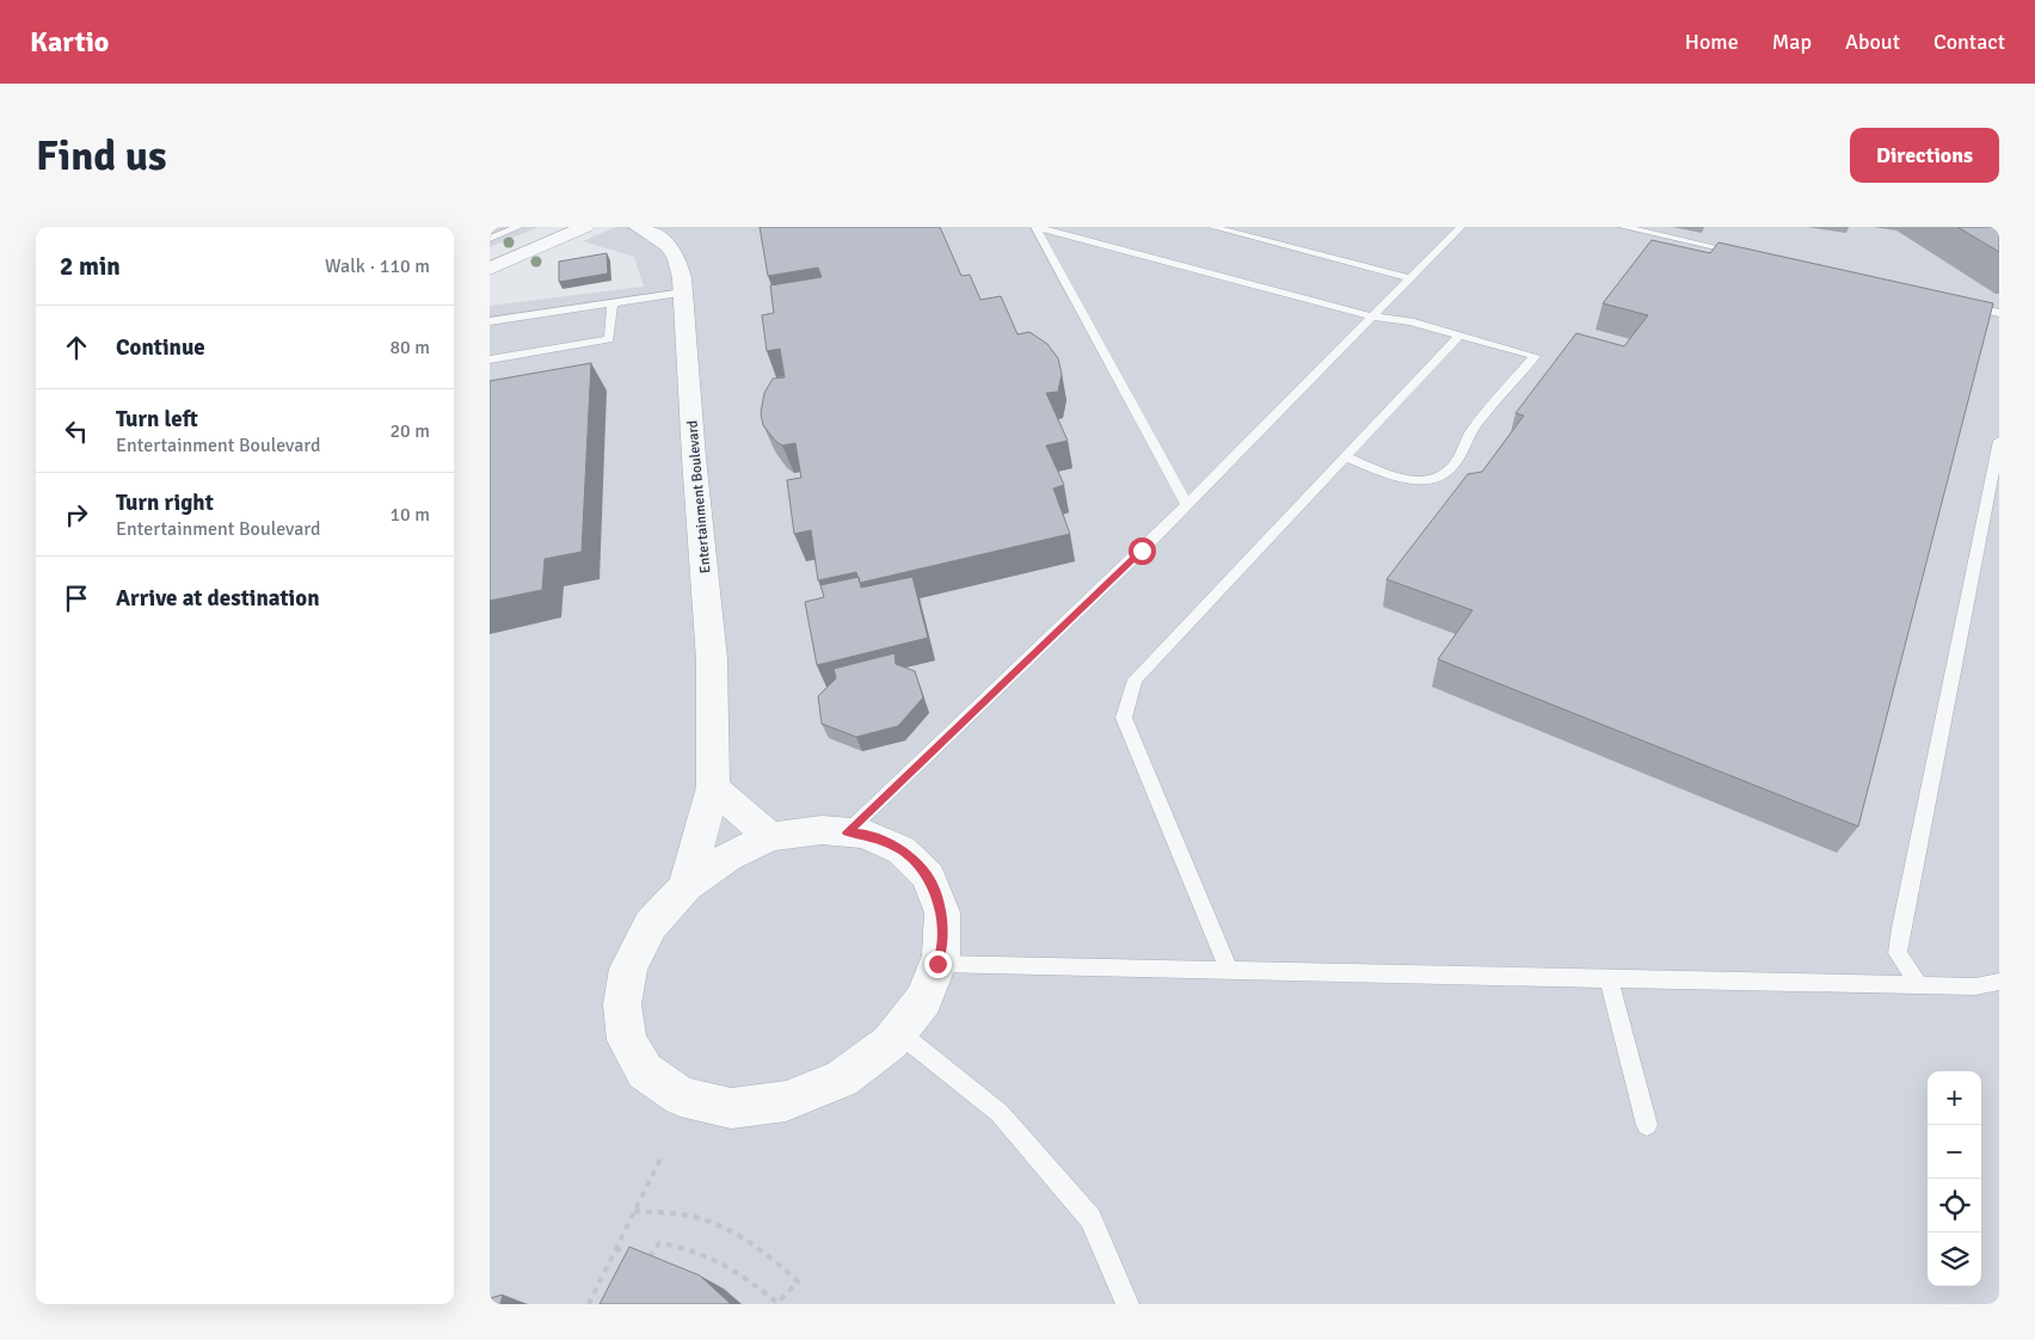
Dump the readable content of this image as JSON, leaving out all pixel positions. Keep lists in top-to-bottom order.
{
  "streets": {
    "street": ["Entertainment Boulevard"]
  },
  "page": {
    "header": "Kartio",
    "nav": [
      "Home",
      "Map",
      "About",
      "Contact"
    ],
    "buttons": "Directions",
    "title": "Find us",
    "heading": ["2 min", "Walk · 110 m"],
    "list": [
      ["Continue", "80 m"],
      ["Turn left", "Entertainment Boulevard", "20 m"],
      ["Turn right", "Entertainment Boulevard", "10 m"],
      "Arrive at destination"
    ],
    "map_buttons": ["+", "−"]
  }
}
